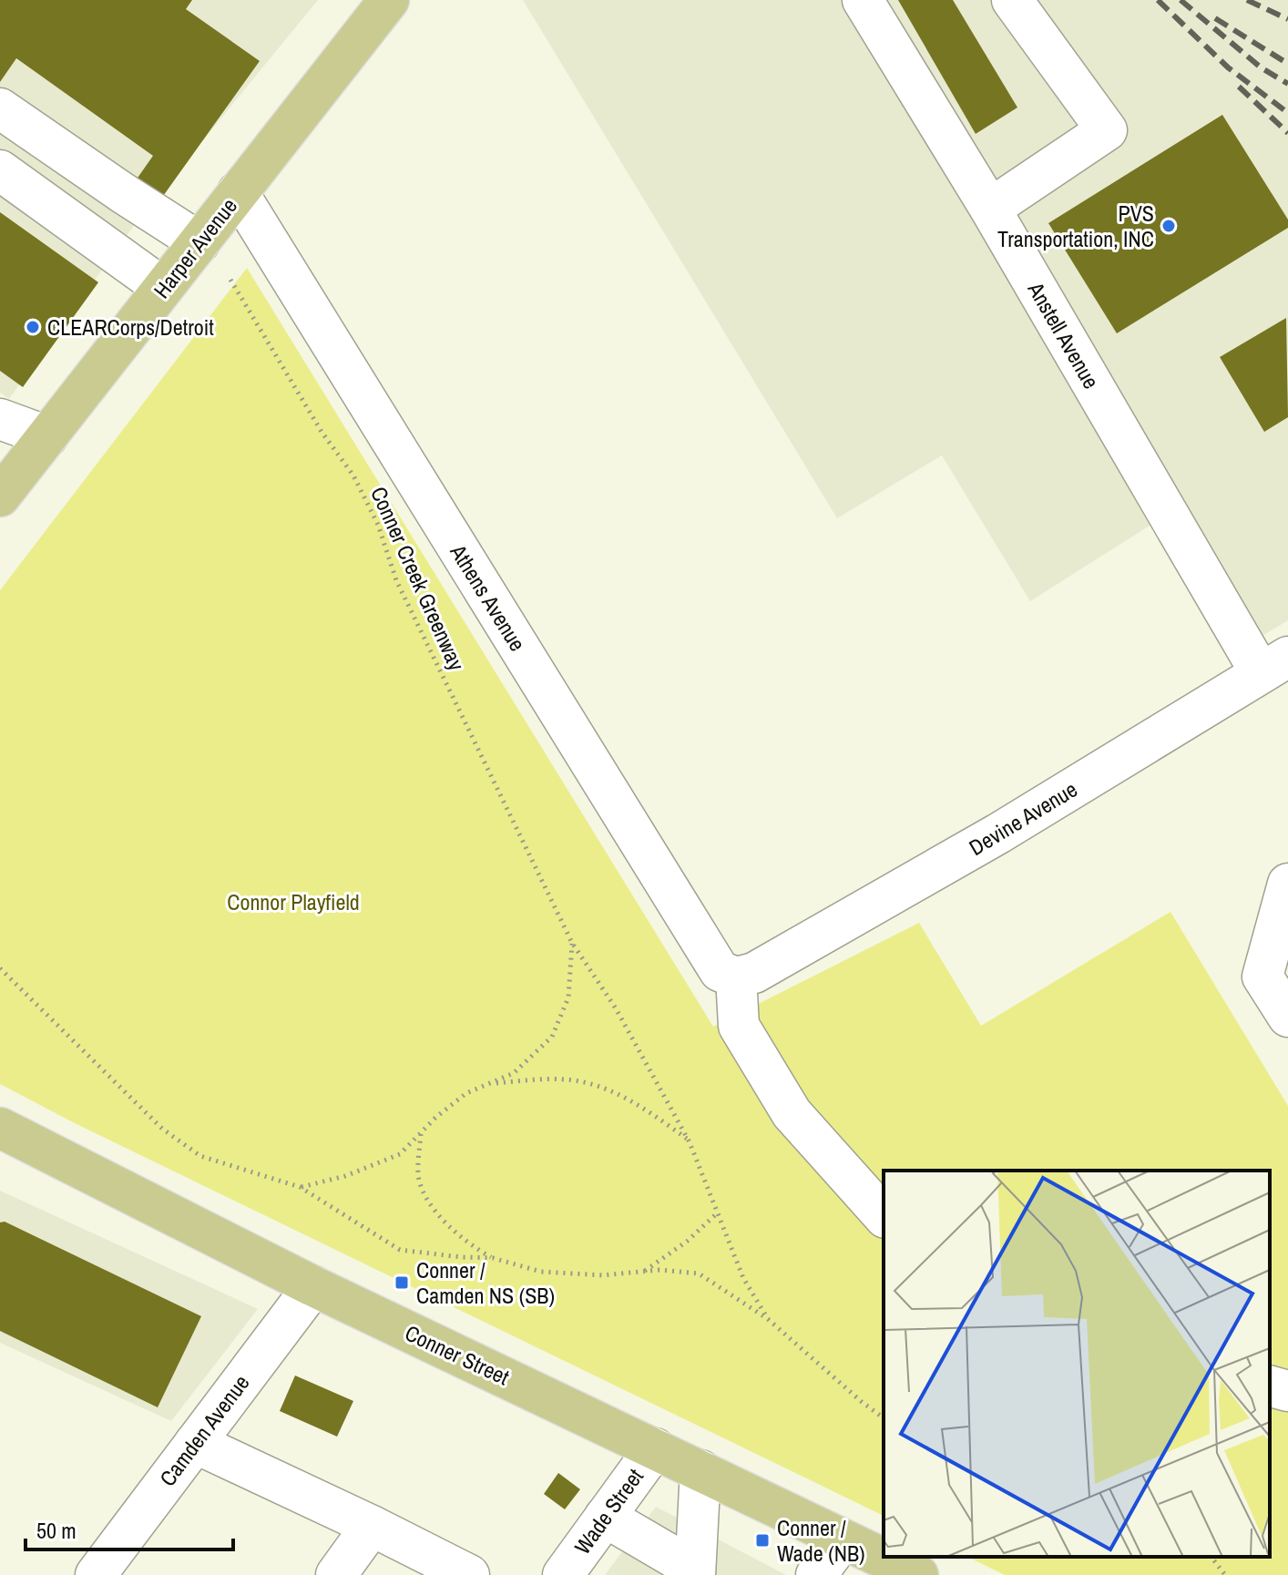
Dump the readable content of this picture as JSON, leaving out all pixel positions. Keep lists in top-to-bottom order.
{
  "streets": {
    "main road": ["Harper Avenue", "Conner Street"],
    "street": [
      "Anstell Avenue",
      "Athens Avenue",
      "Devine Avenue",
      "Camden Avenue",
      "Wade Street"
    ],
    "path": ["Conner Creek Greenway"]
  },
  "crossings": [
    ["Harper Avenue", "Athens Avenue"],
    ["Anstell Avenue", "Devine Avenue"],
    ["Athens Avenue", "Devine Avenue"],
    ["Conner Street", "Camden Avenue"],
    ["Conner Street", "Wade Street"]
  ],
  "parks": ["Connor Playfield"],
  "places": {
    "other": ["PVS Transportation, INC", "CLEARCorps/Detroit"],
    "transit": ["Conner / Camden NS (SB)", "Conner / Wade (NB)"]
  },
  "scale_bar": "50 m"
}
